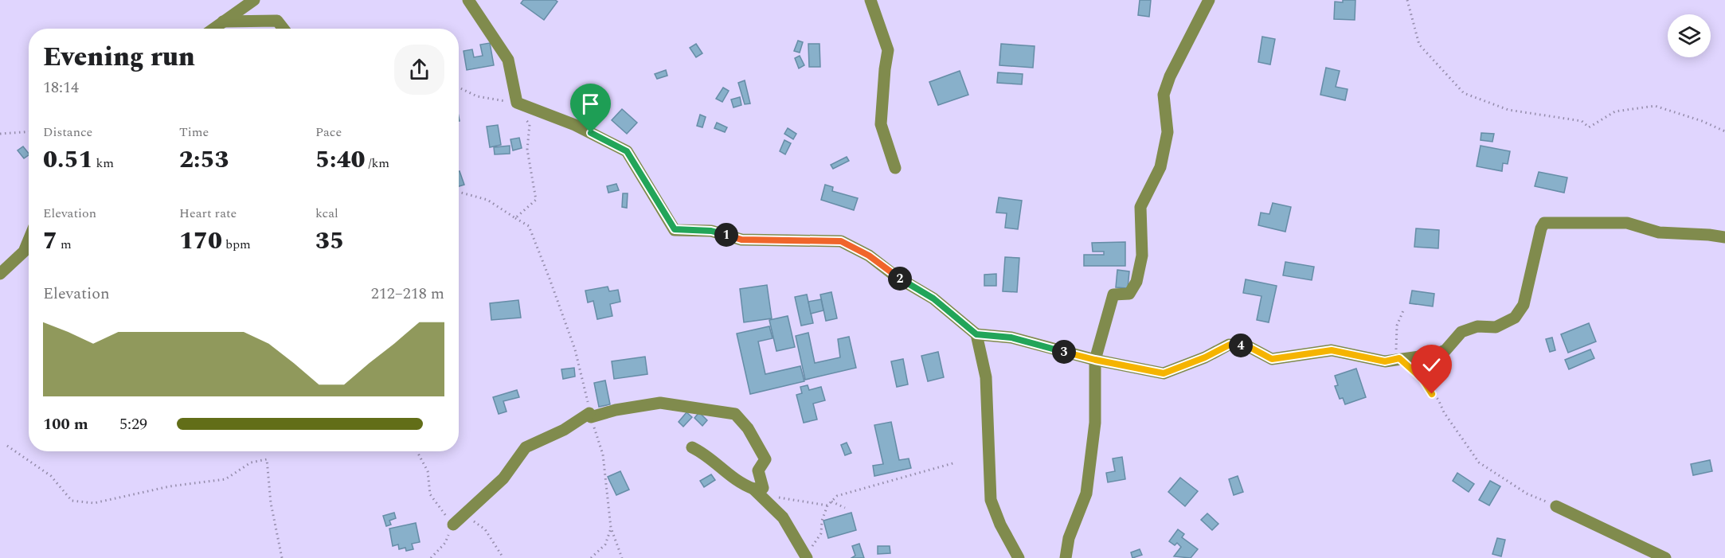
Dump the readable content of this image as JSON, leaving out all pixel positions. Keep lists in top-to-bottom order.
{
  "page": {
    "heading": ["Evening run", "18:14"],
    "stats": [
      ["Distance", "0.51 km"],
      ["Time", "2:53"],
      ["Pace", "5:40 /km"],
      ["Elevation", "7 m"],
      ["Heart rate", "170 bpm"],
      ["kcal", "35"]
    ],
    "pins": [
      "1",
      "2",
      "4",
      "3"
    ],
    "chart": ["Elevation", "212–218 m"],
    "list": [
      {
        "name": "100 m",
        "note": "5:29"
      }
    ]
  }
}
